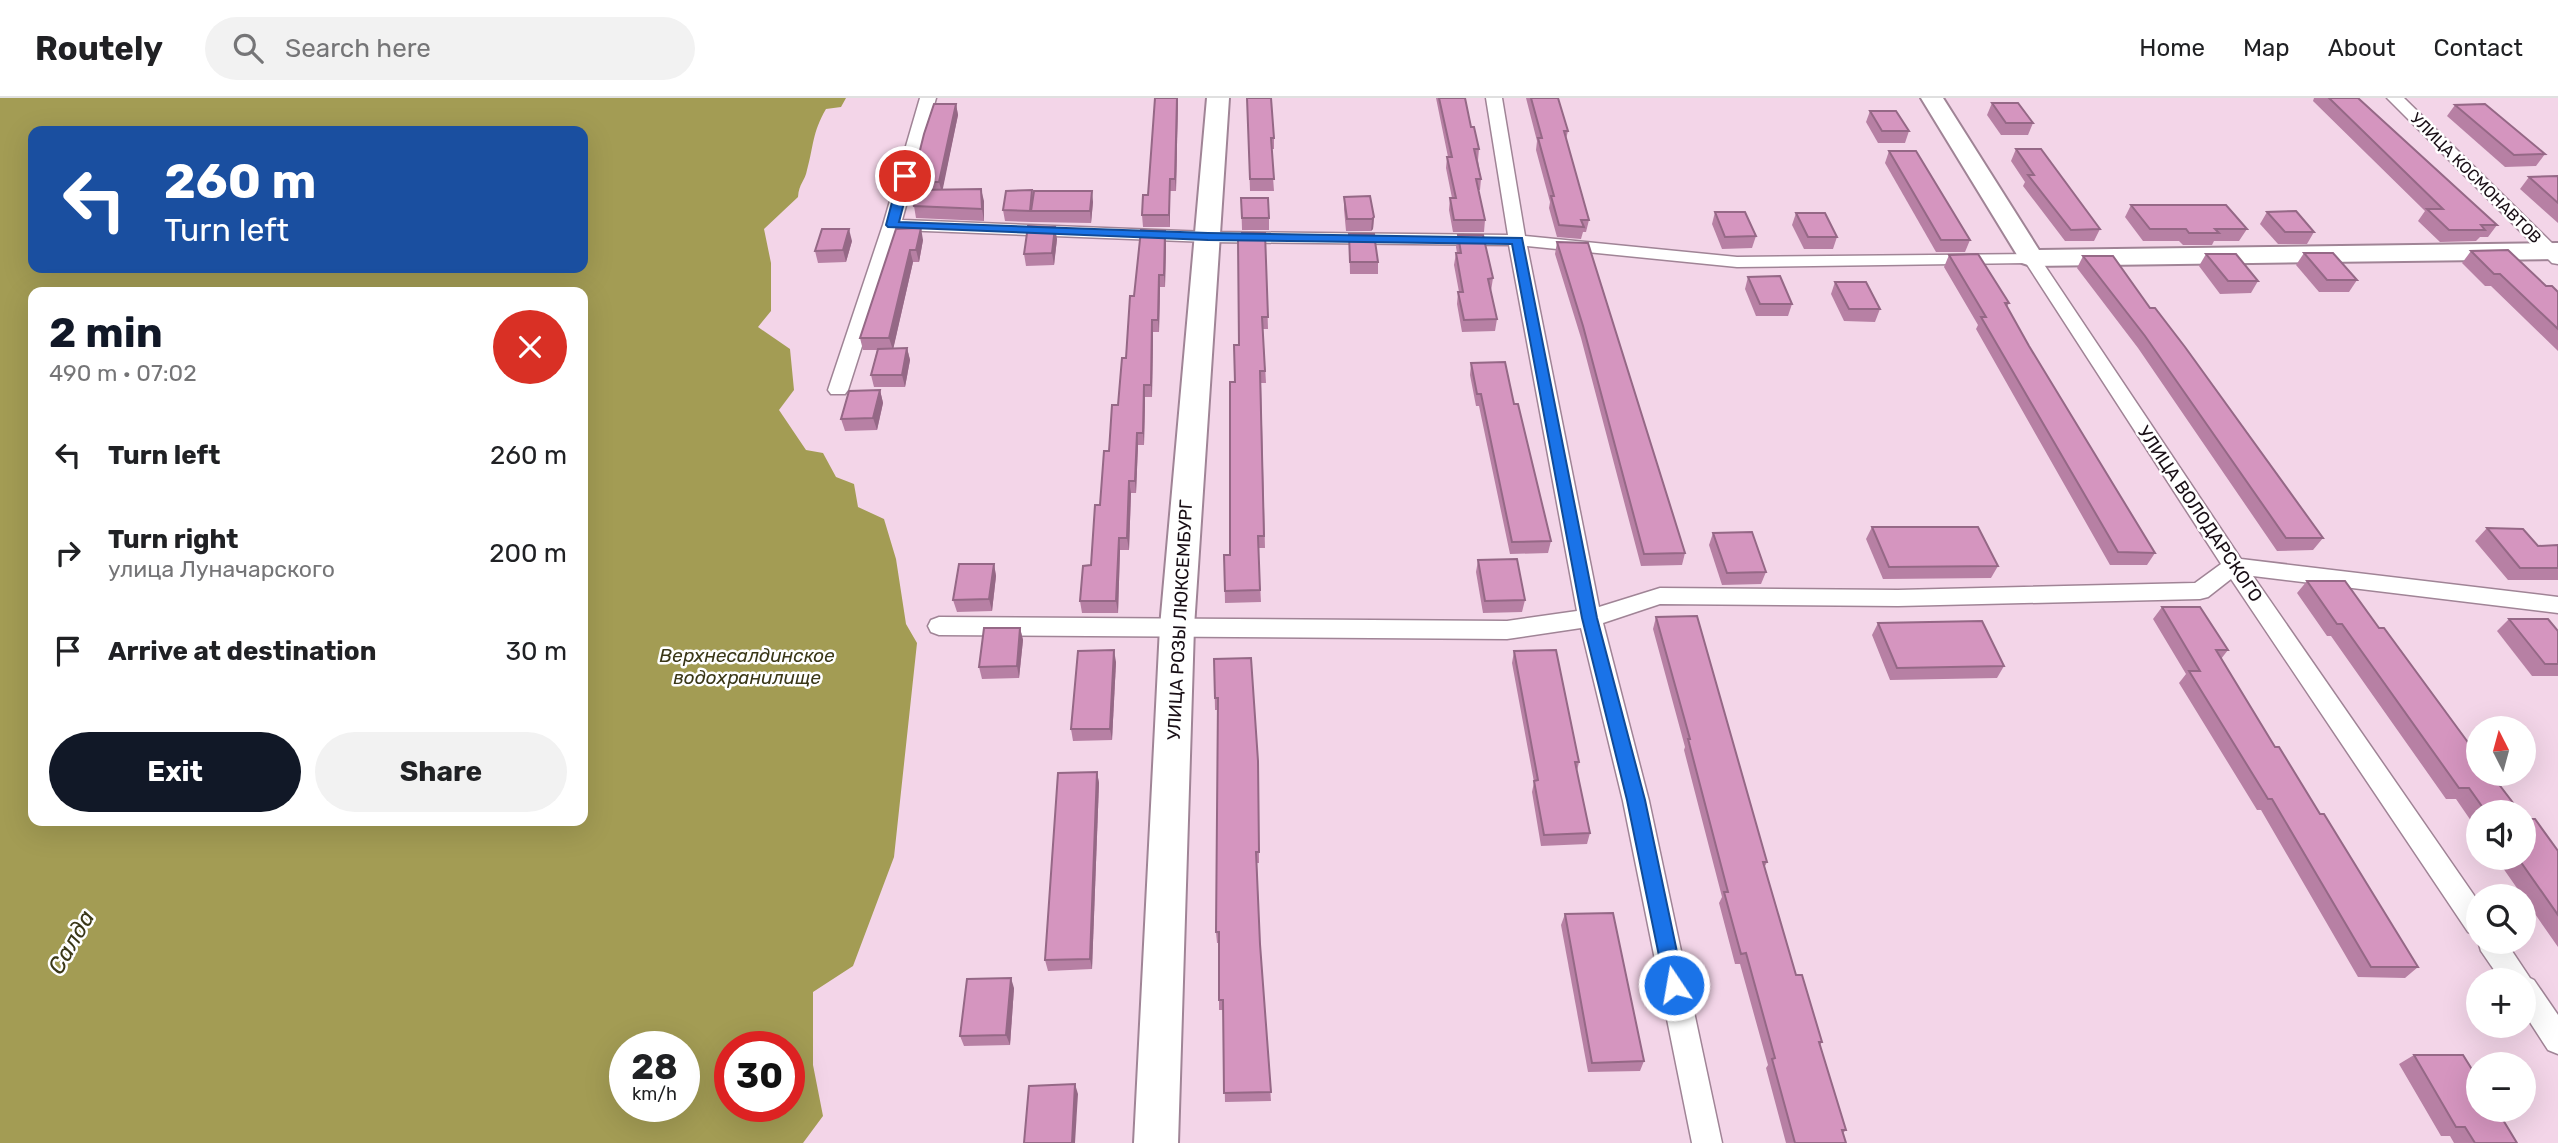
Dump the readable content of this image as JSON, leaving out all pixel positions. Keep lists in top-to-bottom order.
{
  "streets": {
    "street": ["УЛИЦА КОСМОНАВТОВ", "УЛИЦА ВОЛОДАРСКОГО", "УЛИЦА РОЗЫ ЛЮКСЕМБУРГ"]
  },
  "water": ["Верхнесалдинское водохранилище", "Салда"],
  "north": "top",
  "page": {
    "header": "Routely",
    "search": "Search here",
    "nav": [
      "Home",
      "Map",
      "About",
      "Contact"
    ],
    "turn": ["260 m", "Turn left"],
    "heading": ["2 min", "490 m · 07:02"],
    "list": [
      {
        "name": "Turn left",
        "value": "260 m"
      },
      {
        "name": "Turn right",
        "note": "улица Луначарского",
        "value": "200 m"
      },
      {
        "name": "Arrive at destination",
        "value": "30 m"
      }
    ],
    "map_buttons": ["+", "−"],
    "buttons": ["Exit", "Share"],
    "speed": "28 km/h",
    "limit": "30"
  }
}
